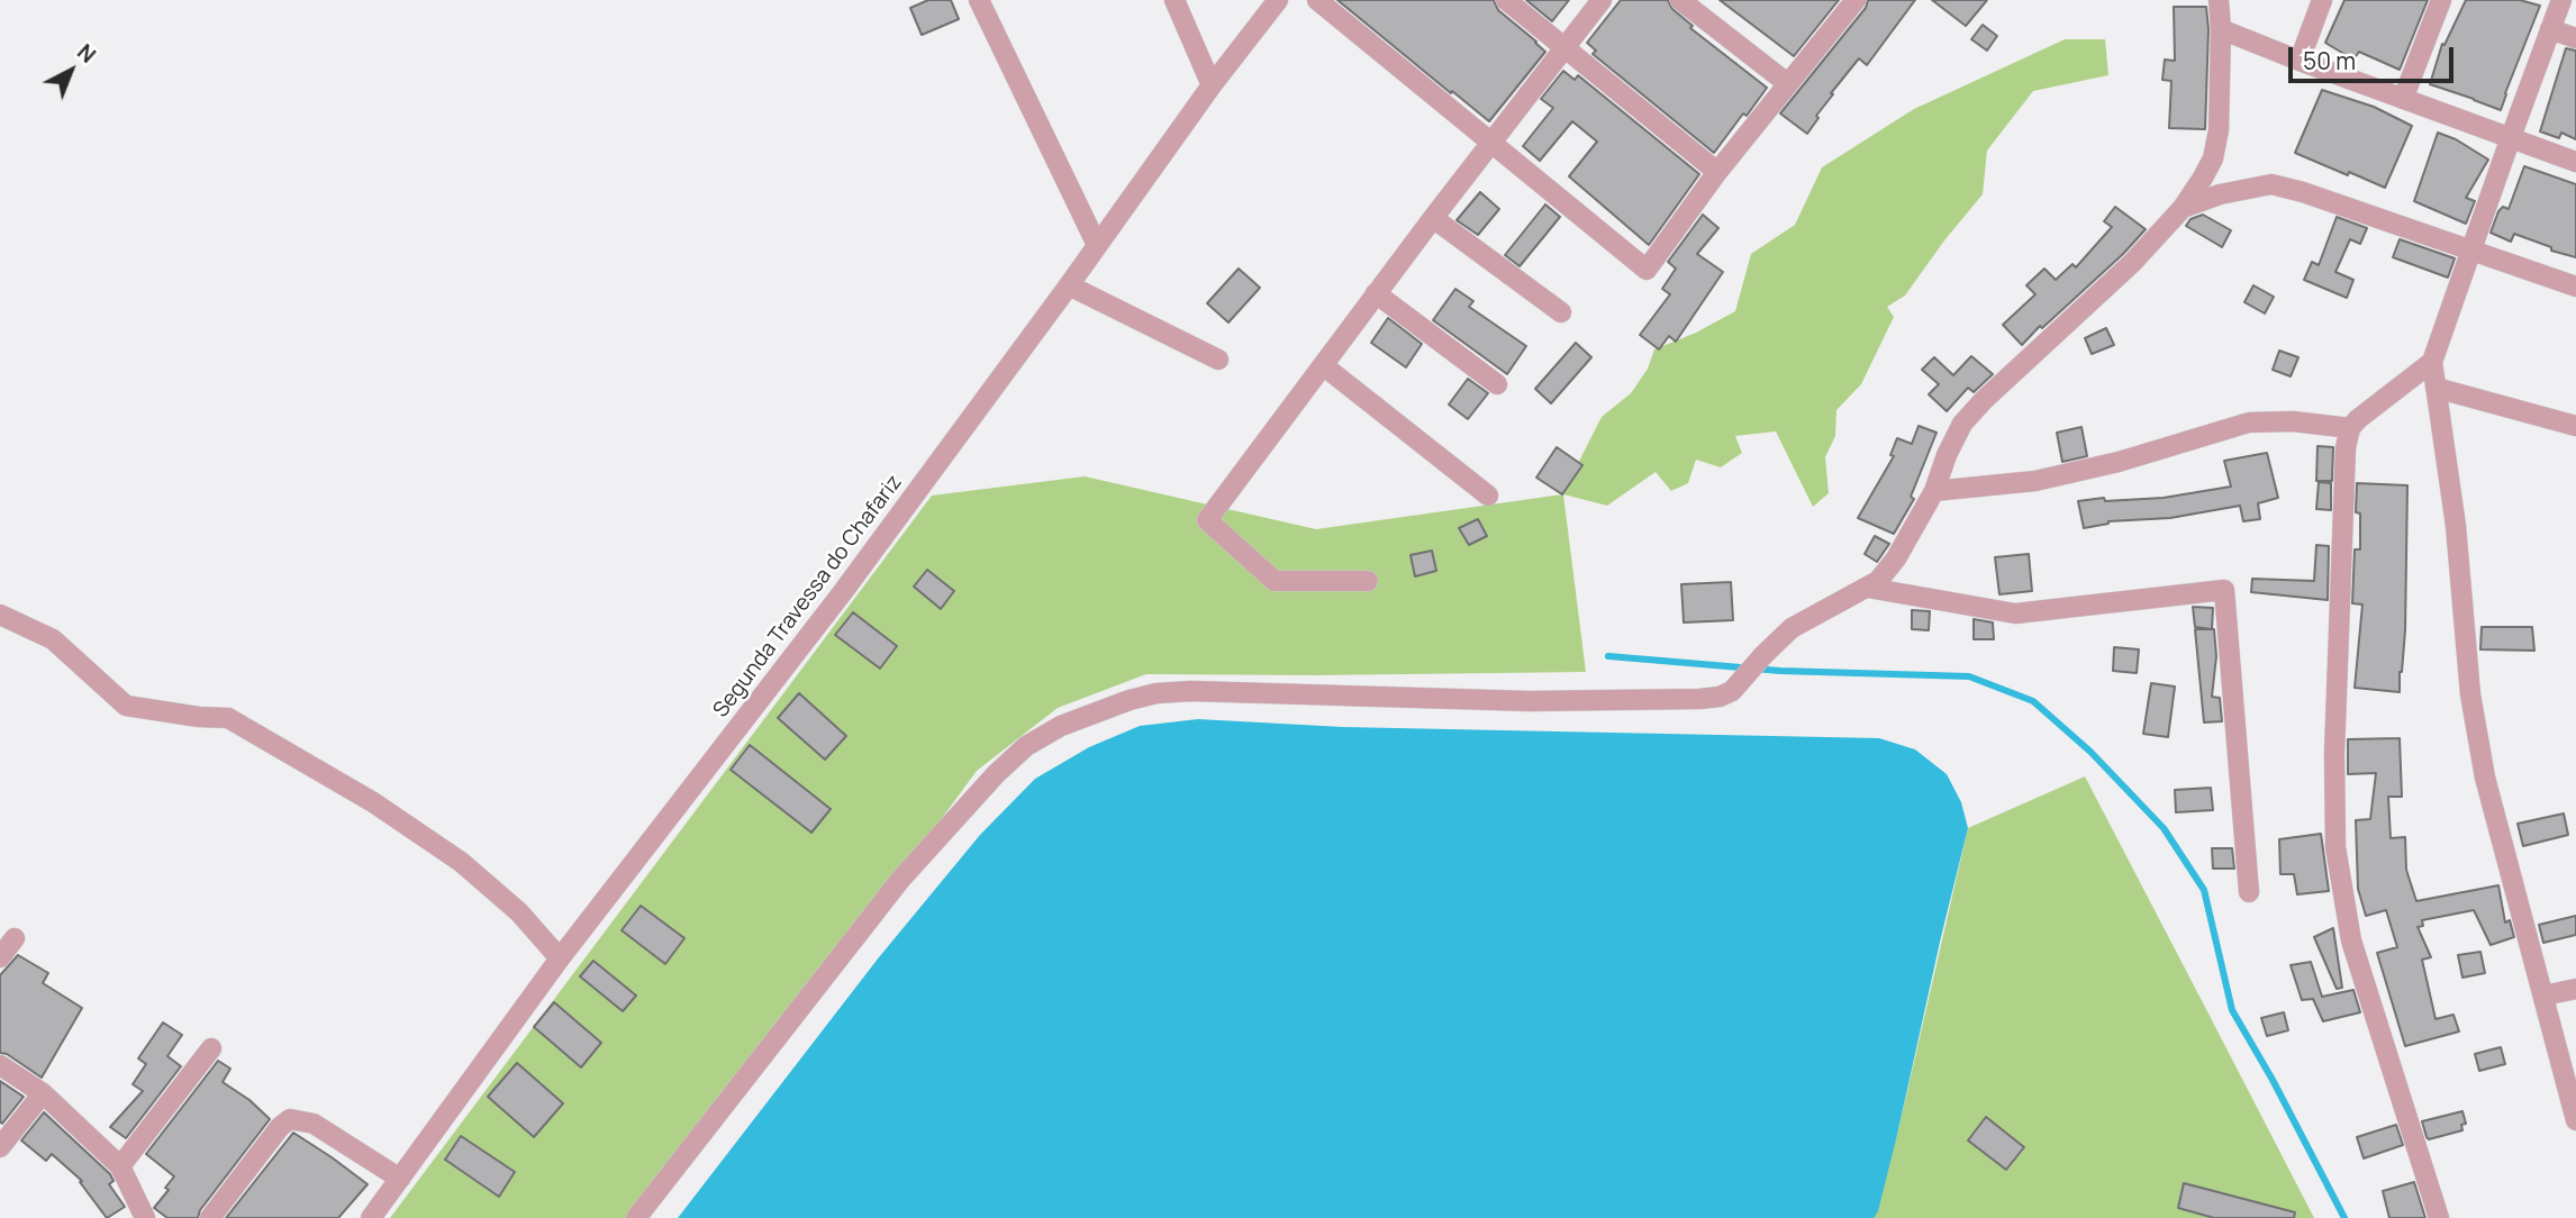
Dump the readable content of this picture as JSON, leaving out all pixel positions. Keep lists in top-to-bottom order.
{
  "streets": {
    "street": ["Segunda Travessa do Chafariz"]
  },
  "scale_bar": "50 m",
  "north": "top right"
}
